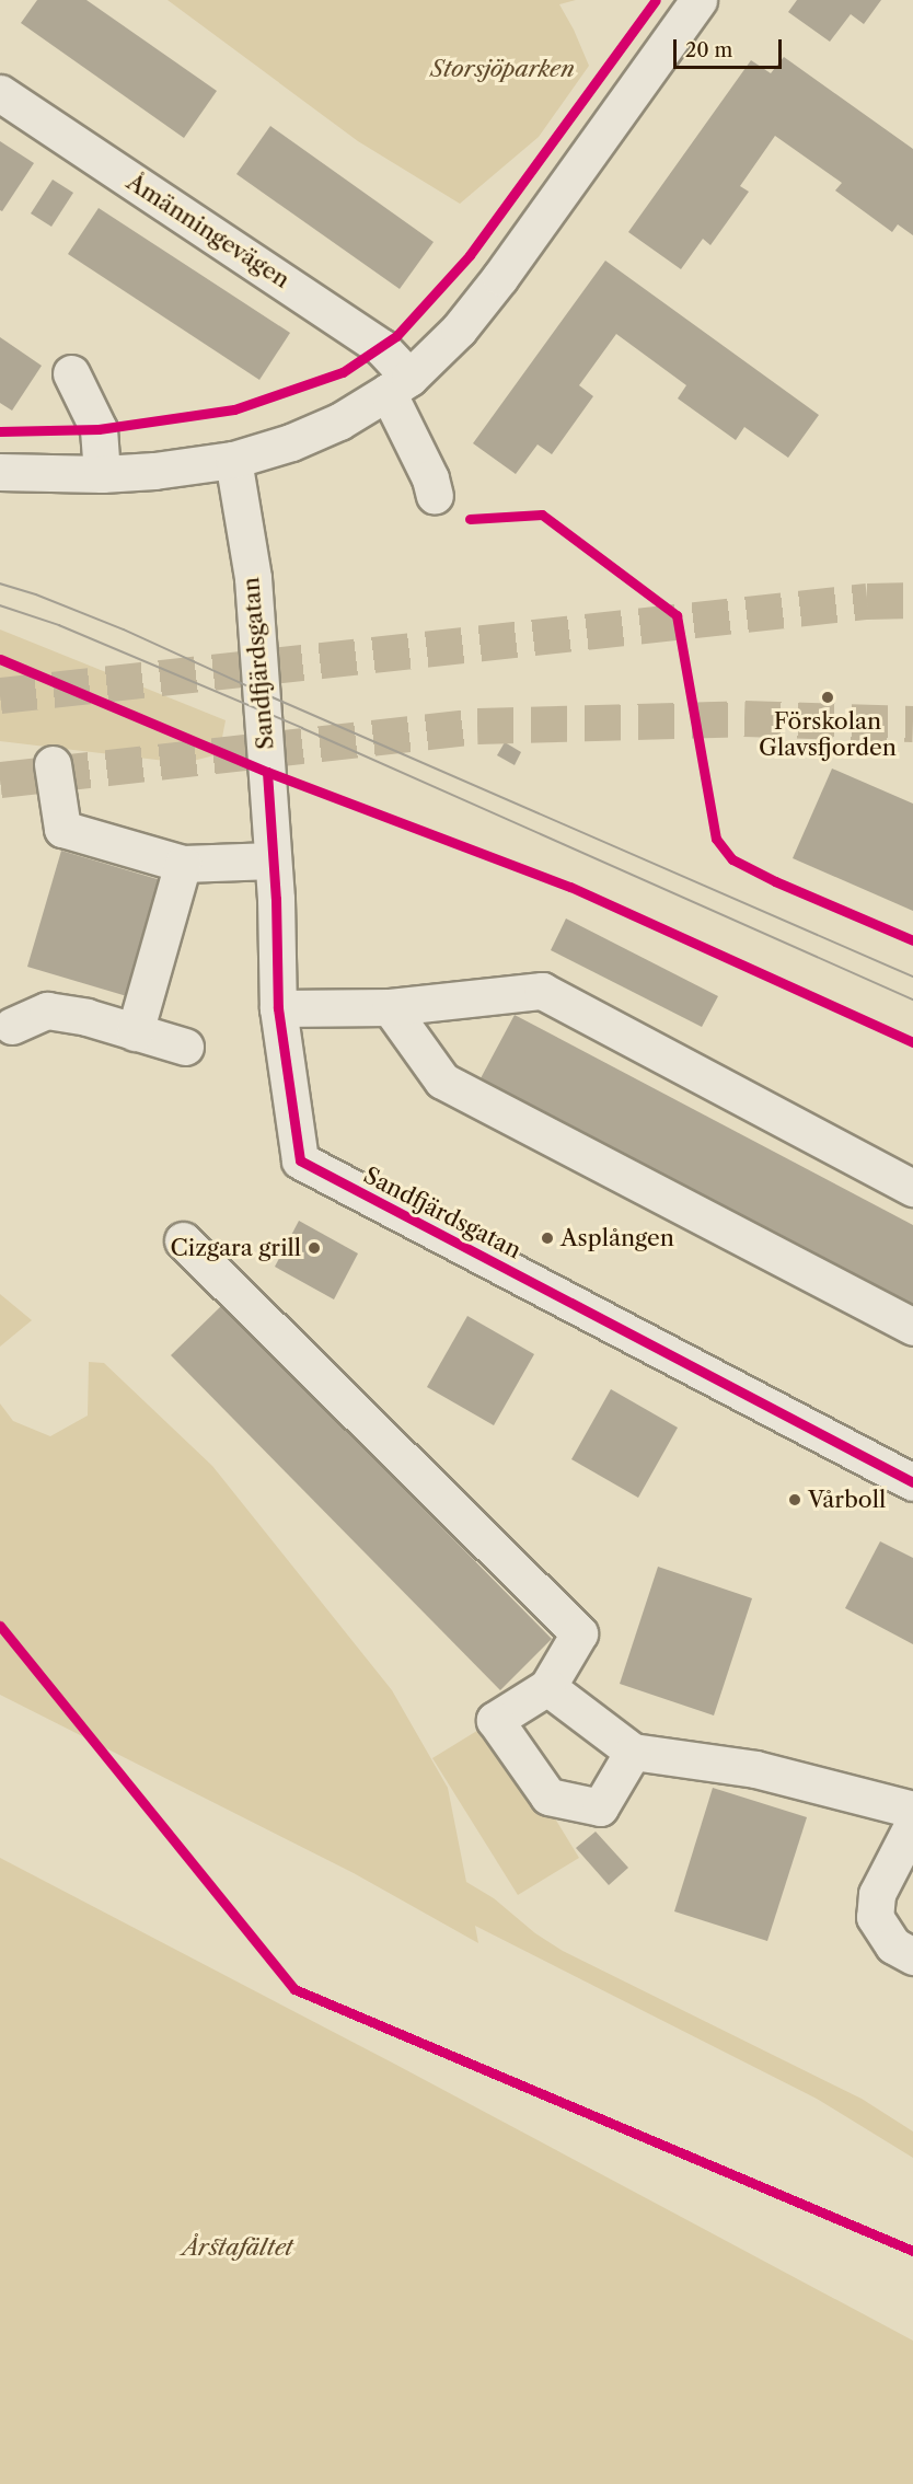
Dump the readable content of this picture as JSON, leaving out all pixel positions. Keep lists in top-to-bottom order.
{
  "streets": {
    "street": ["Åmänningevägen", "Sandfjärdsgatan"]
  },
  "parks": ["Storsjöparken", "Årstafältet"],
  "places": [
    "Förskolan Glavsfjorden",
    "Asplången",
    "Cizgara grill",
    "Vårboll"
  ],
  "scale_bar": "20 m"
}
